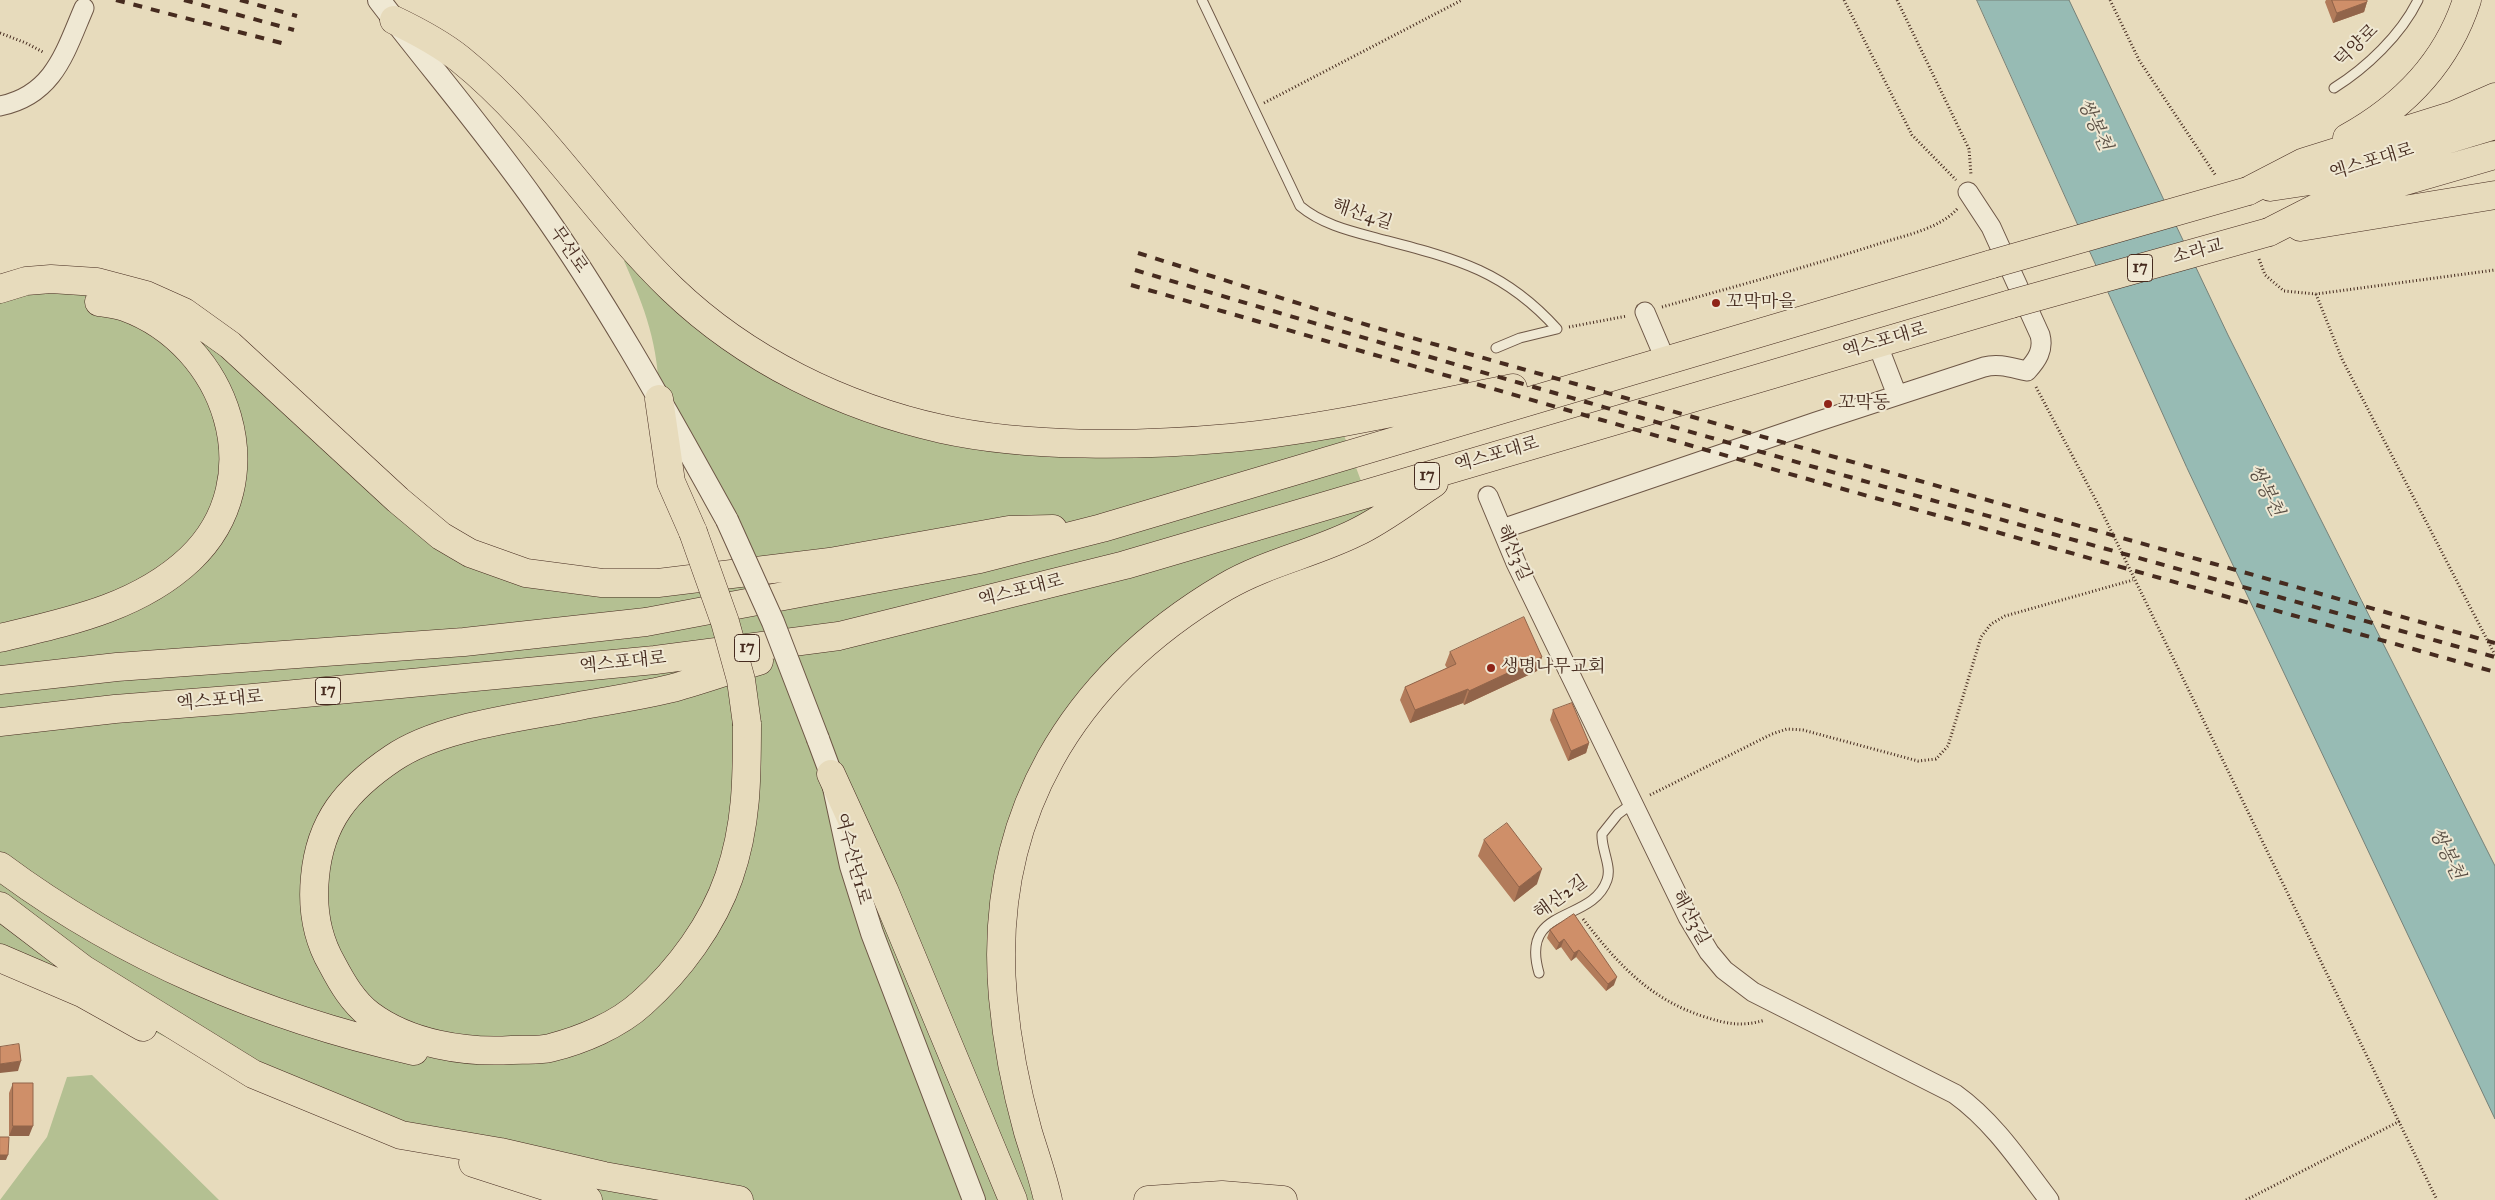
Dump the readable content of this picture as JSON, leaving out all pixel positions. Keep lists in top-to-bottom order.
{
  "streets": {
    "highway": ["엑스포대로", "소라교", "17"],
    "street": ["무선로", "해산3길", "여수산단1로"],
    "lane": ["덕양로", "해산4길", "해산2길"]
  },
  "crossings": [
    ["엑스포대로", "소라교"],
    ["엑스포대로", "17"],
    ["무선로", "여수산단1로"],
    ["해산3길", "해산2길"]
  ],
  "water": ["쌍봉천"],
  "places": ["꼬막마을", "꼬막동", "생명나무교회"]
}
